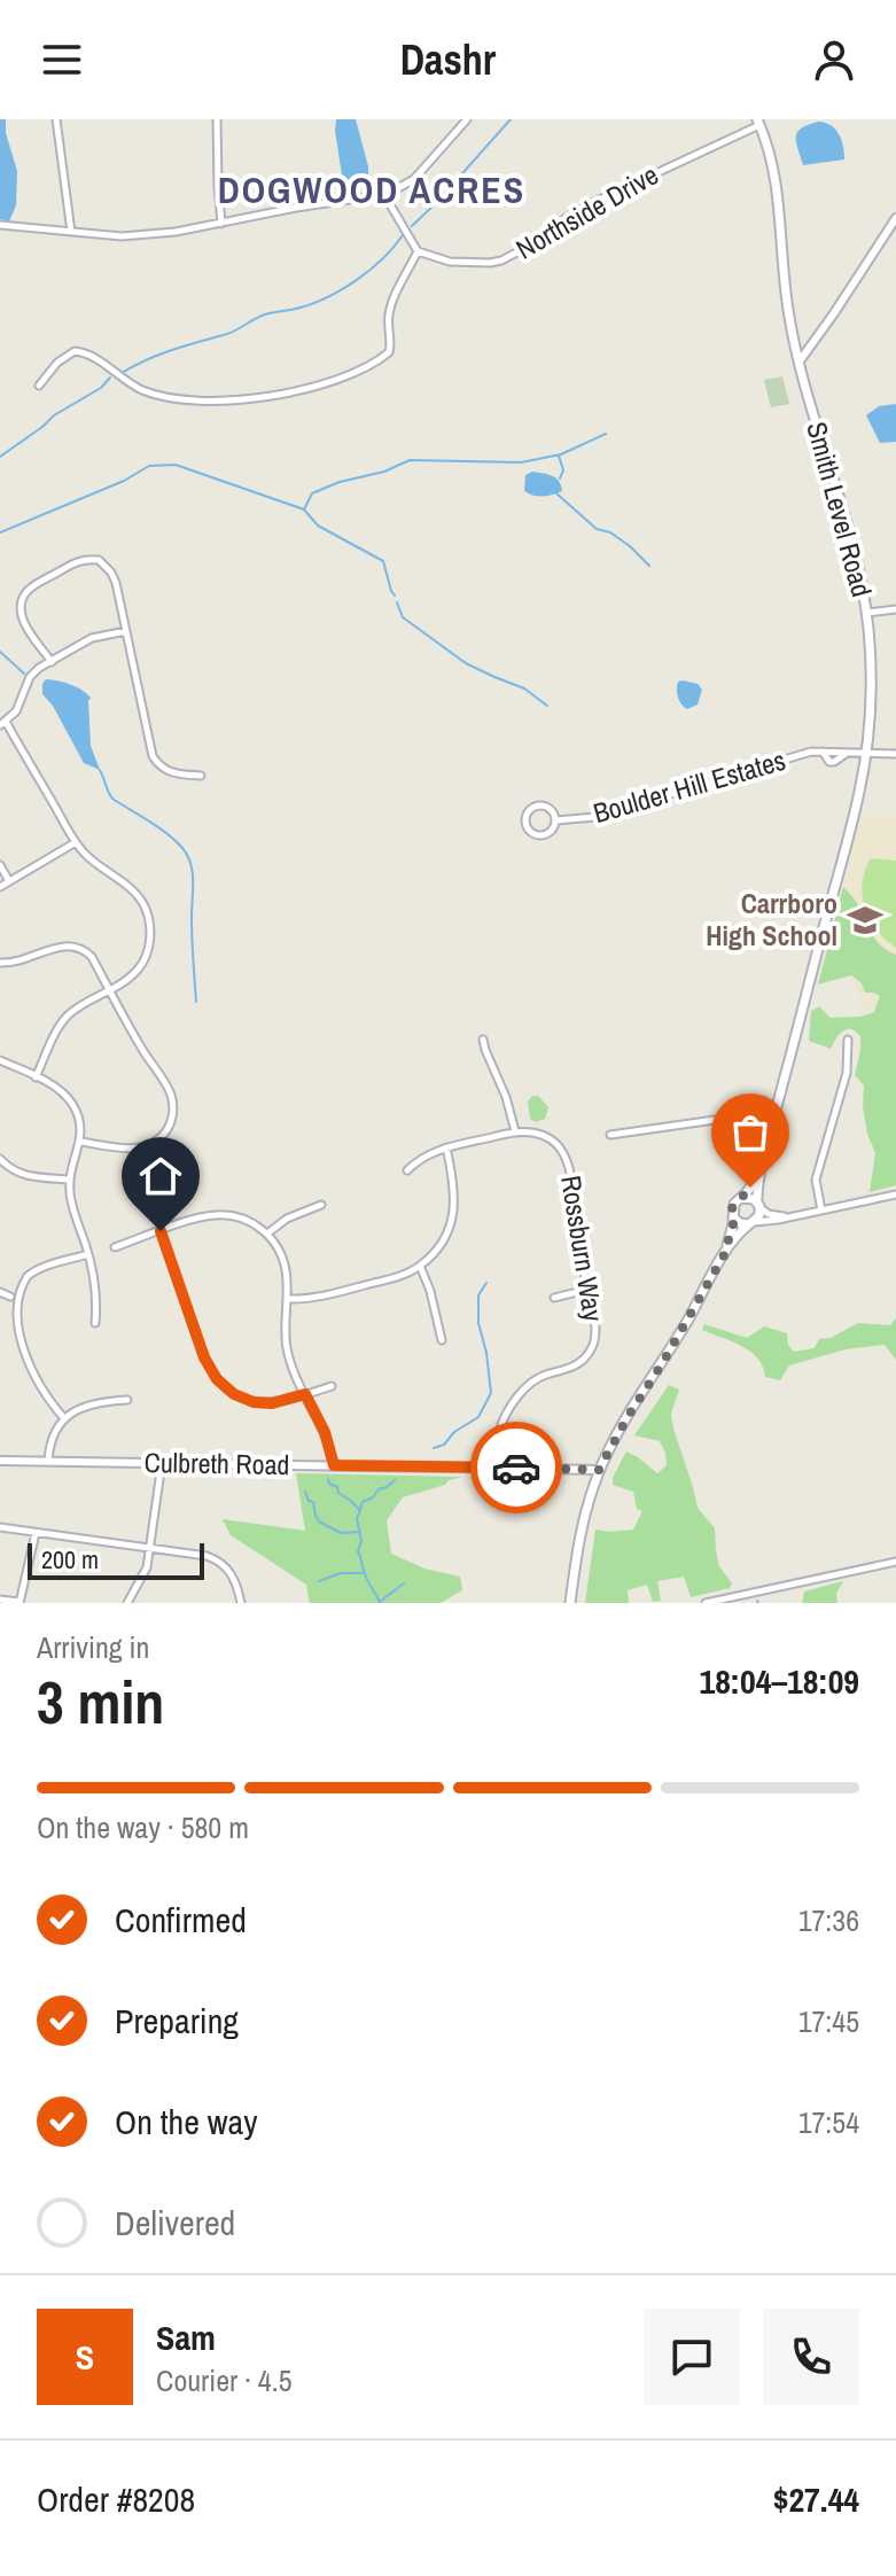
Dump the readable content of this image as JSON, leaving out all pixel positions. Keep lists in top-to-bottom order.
{
  "streets": {
    "main road": ["Smith Level Road"],
    "street": [
      "Northside Drive",
      "Boulder Hill Estates",
      "Rossburn Way",
      "Culbreth Road"
    ]
  },
  "crossings": [
    ["Northside Drive", "Smith Level Road"],
    ["Smith Level Road", "Boulder Hill Estates"],
    ["Rossburn Way", "Culbreth Road"]
  ],
  "districts": ["DOGWOOD ACRES"],
  "places": {
    "school or university": ["Carrboro High School"]
  },
  "scale_bar": "200 m",
  "page": {
    "header": "Dashr",
    "scale": "200 m",
    "heading": ["3 min", "Arriving in", "18:04–18:09"],
    "panel": [
      "Sam",
      "Courier · 4.5",
      "Order #8208",
      "$27.44"
    ],
    "bar": "On the way · 580 m",
    "list": [
      ["Confirmed", "17:36"],
      ["Preparing", "17:45"],
      ["On the way", "17:54"],
      "Delivered"
    ],
    "round": "S"
  }
}
